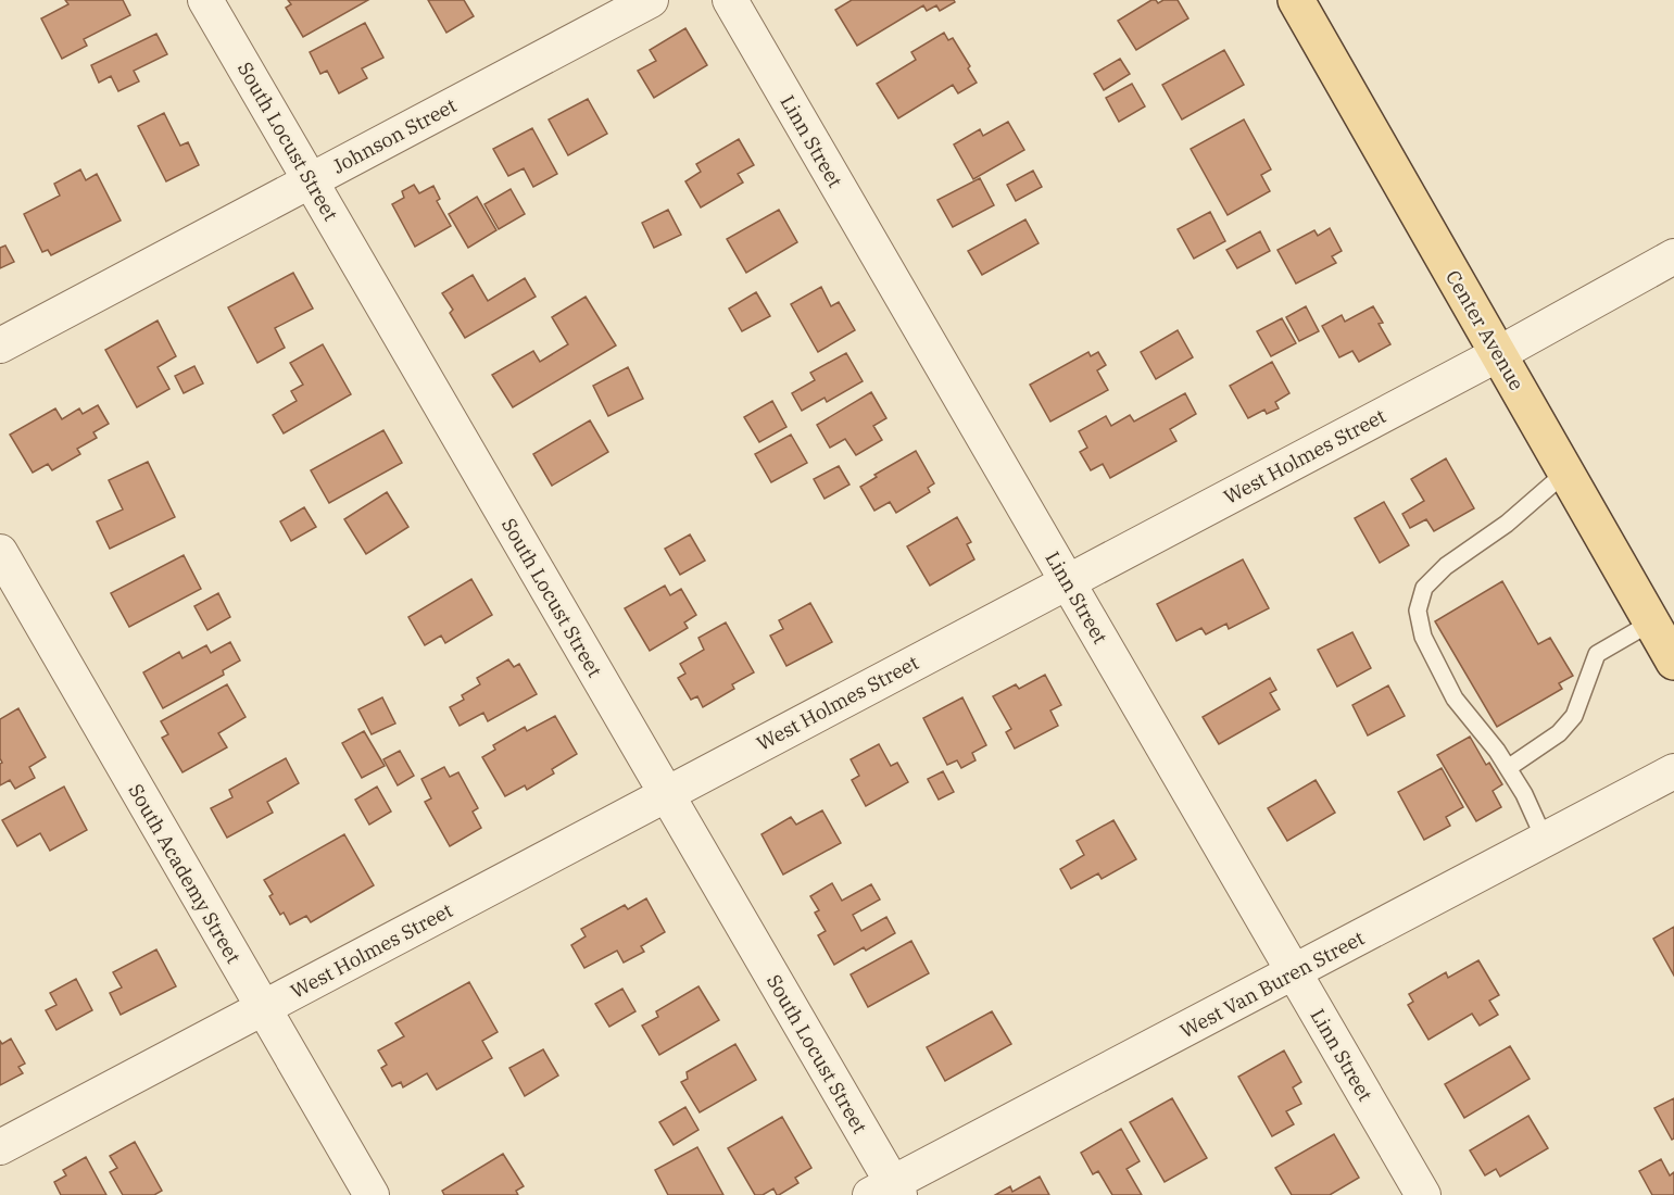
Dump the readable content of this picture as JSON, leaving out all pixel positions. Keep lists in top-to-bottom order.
{
  "streets": {
    "main road": ["Center Avenue"],
    "street": [
      "Johnson Street",
      "South Locust Street",
      "Linn Street",
      "West Holmes Street",
      "South Academy Street",
      "West Van Buren Street"
    ]
  },
  "crossings": [
    ["Johnson Street", "South Locust Street"],
    ["South Locust Street", "West Holmes Street"],
    ["South Locust Street", "West Van Buren Street"],
    ["Linn Street", "West Holmes Street"],
    ["Linn Street", "West Van Buren Street"],
    ["Center Avenue", "West Holmes Street"],
    ["West Holmes Street", "South Academy Street"]
  ]
}
